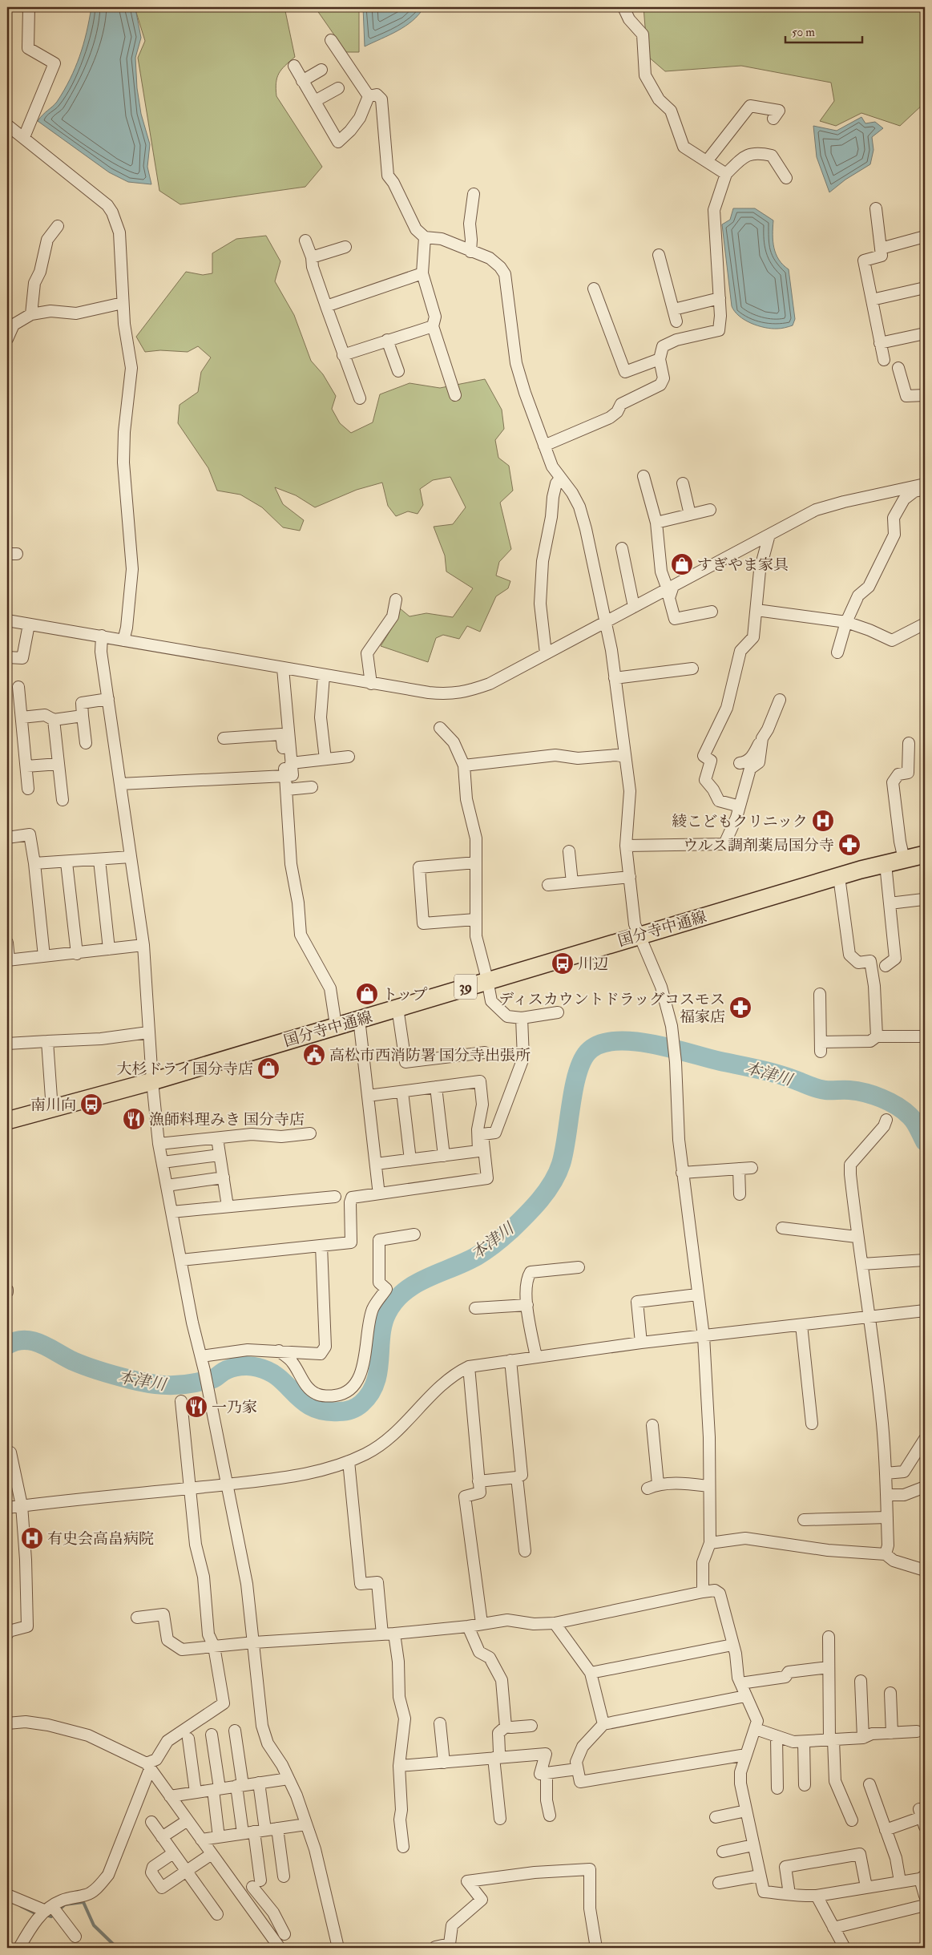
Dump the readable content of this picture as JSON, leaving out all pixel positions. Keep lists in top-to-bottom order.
{
  "streets": {
    "main road": ["国分寺中通線", "39"]
  },
  "water": ["本津川"],
  "places": {
    "shop": ["すぎやま家具", "トップ", "大杉ドライ国分寺店"],
    "hospital": ["綾こどもクリニック", "有史会高畠病院"],
    "pharmacy": ["ウルス調剤薬局国分寺", "ディスカウントドラッグコスモス 福家店"],
    "bus stop": ["川辺", "南川向"],
    "public building": ["高松市西消防署 国分寺出張所"],
    "restaurant": ["漁師料理みき 国分寺店", "一乃家"]
  },
  "scale_bar": "50 m"
}
